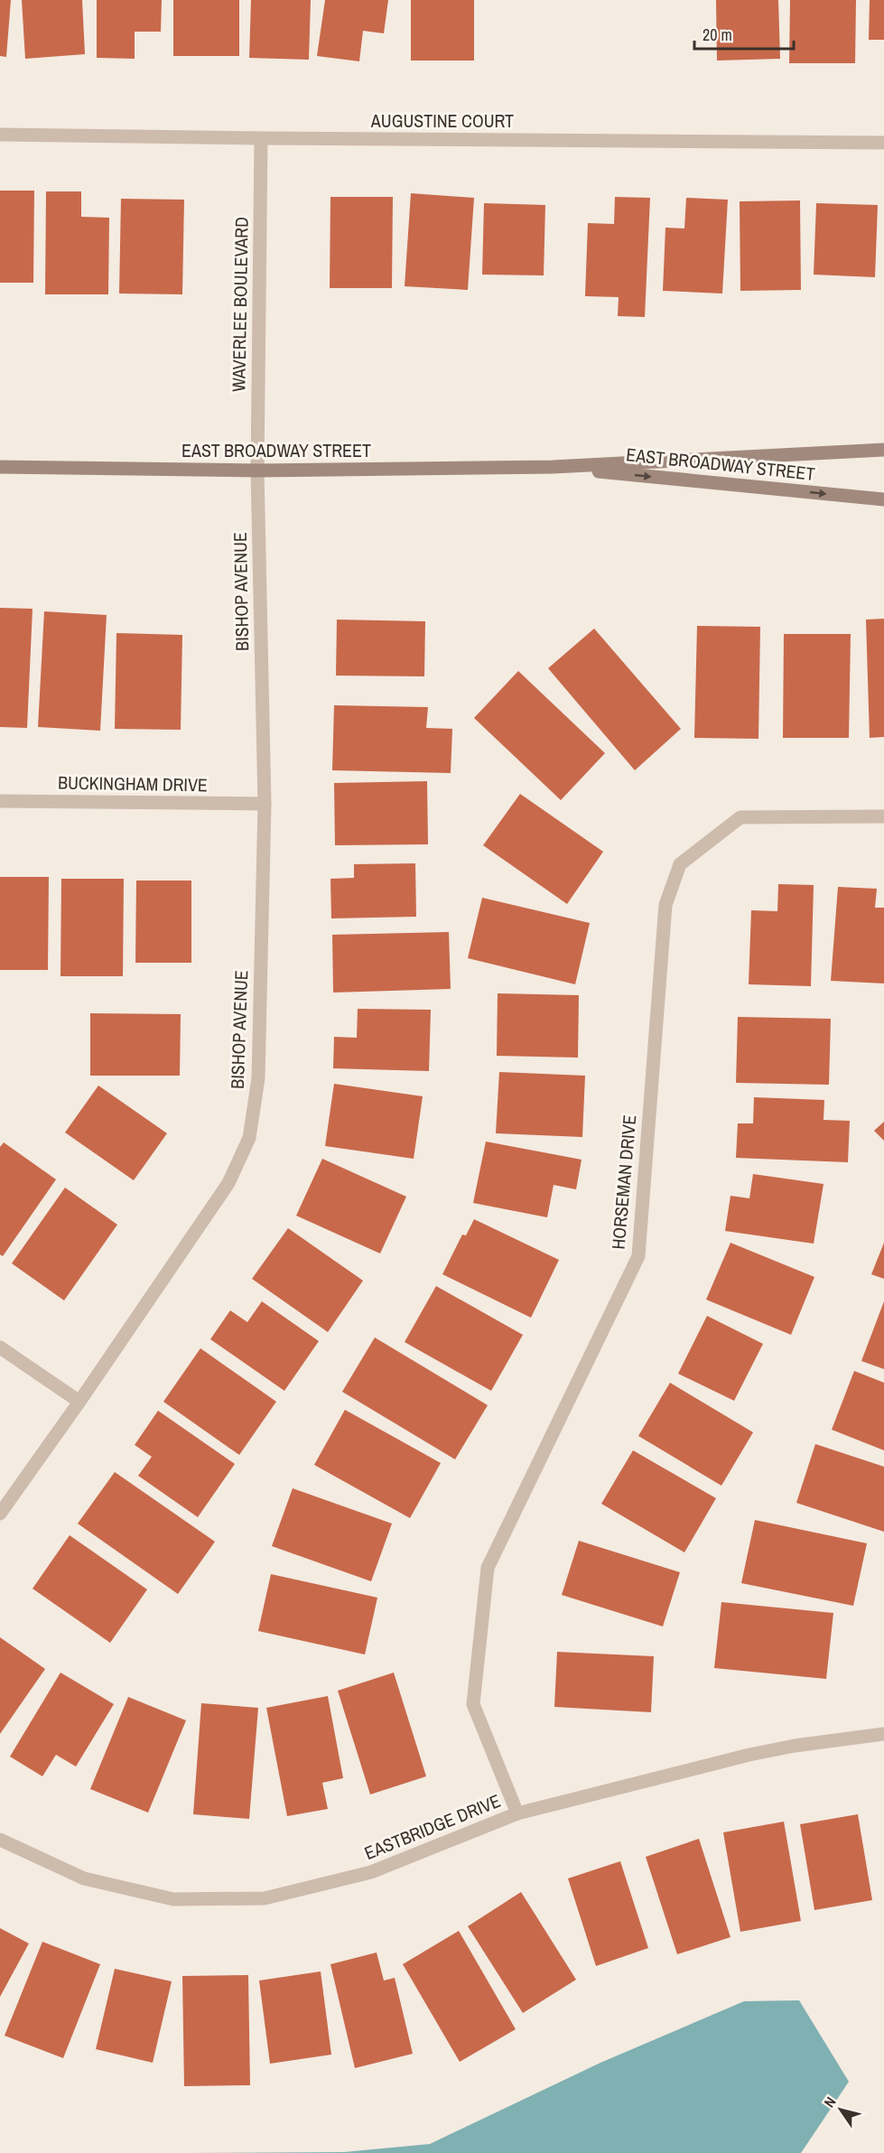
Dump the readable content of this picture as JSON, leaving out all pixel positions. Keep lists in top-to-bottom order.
{
  "streets": {
    "main road": ["EAST BROADWAY STREET"],
    "street": [
      "AUGUSTINE COURT",
      "WAVERLEE BOULEVARD",
      "BISHOP AVENUE",
      "BUCKINGHAM DRIVE",
      "HORSEMAN DRIVE",
      "EASTBRIDGE DRIVE"
    ]
  },
  "crossings": [
    ["AUGUSTINE COURT", "WAVERLEE BOULEVARD"],
    ["WAVERLEE BOULEVARD", "EAST BROADWAY STREET"],
    ["WAVERLEE BOULEVARD", "BISHOP AVENUE"],
    ["EAST BROADWAY STREET", "BISHOP AVENUE"],
    ["BISHOP AVENUE", "BUCKINGHAM DRIVE"],
    ["HORSEMAN DRIVE", "EASTBRIDGE DRIVE"]
  ],
  "scale_bar": "20 m",
  "north": "top left"
}
